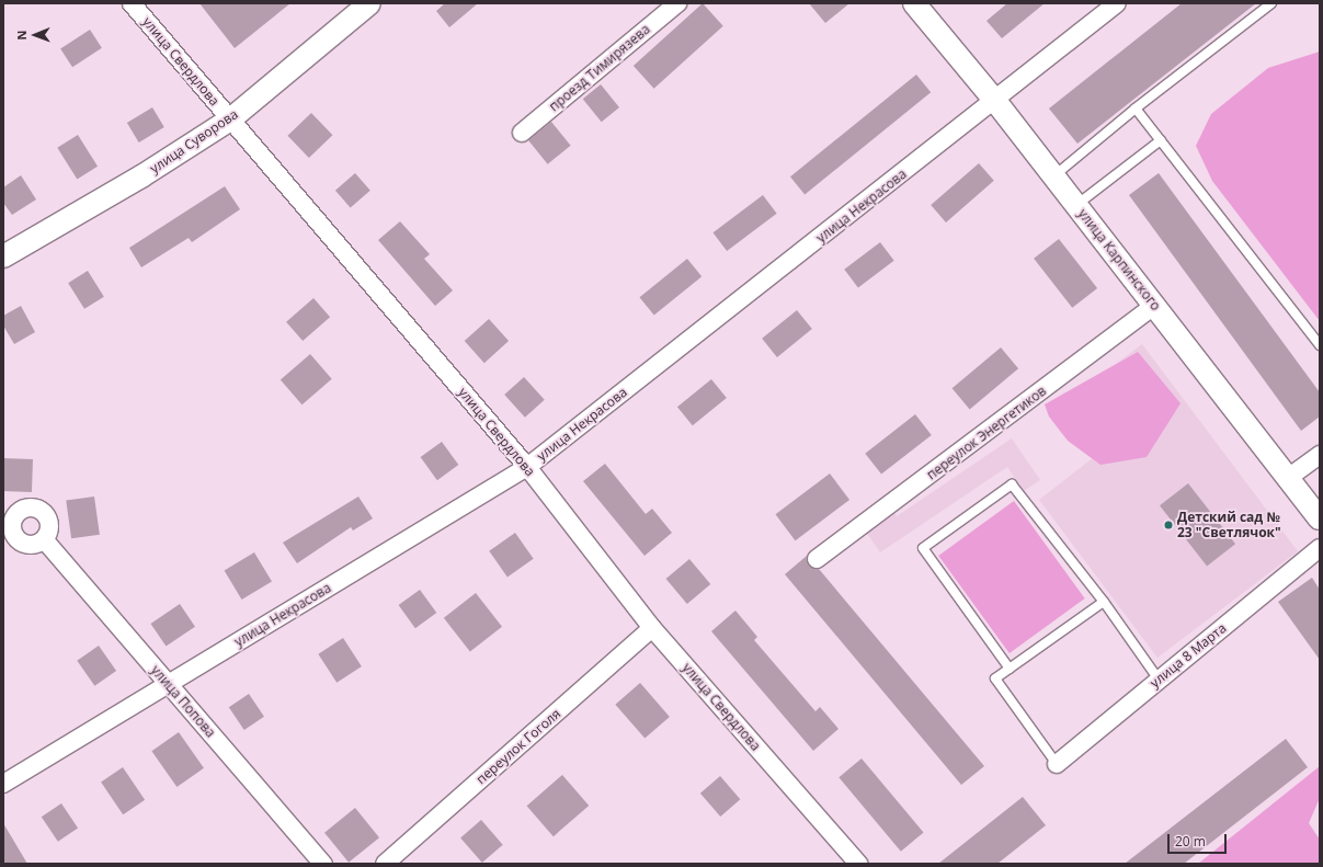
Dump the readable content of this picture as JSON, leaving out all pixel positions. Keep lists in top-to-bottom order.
{
  "streets": {
    "street": [
      "улица Свердлова",
      "проезд Тимирязева",
      "улица Суворова",
      "улица Некрасова",
      "улица Карпинского",
      "переулок Энергетиков",
      "улица 8 Марта",
      "улица Попова",
      "переулок Гоголя"
    ]
  },
  "crossings": [
    ["улица Свердлова", "улица Суворова"],
    ["улица Свердлова", "улица Некрасова"],
    ["улица Свердлова", "переулок Гоголя"],
    ["улица Некрасова", "улица Карпинского"],
    ["улица Некрасова", "улица Попова"],
    ["улица Карпинского", "переулок Энергетиков"]
  ],
  "places": ["Детский сад № 23 \"Светлячок\""],
  "scale_bar": "20 m",
  "north": "left"
}
